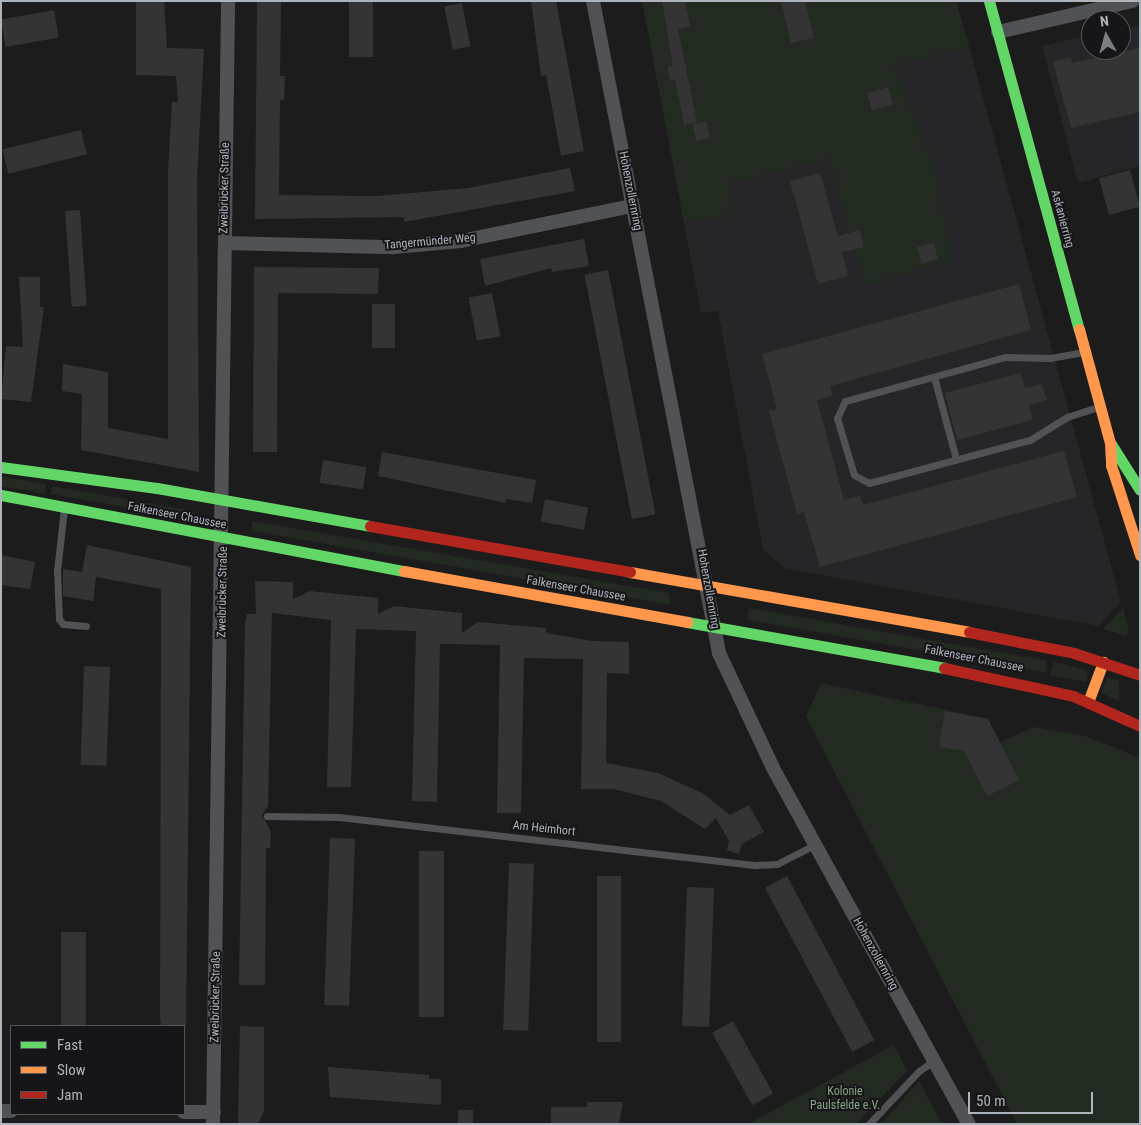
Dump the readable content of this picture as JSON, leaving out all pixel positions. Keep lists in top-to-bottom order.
{
  "streets": {
    "main road": ["Askanierring", "Falkenseer Chaussee"],
    "street": ["Zweibrücker Straße", "Hohenzollernring", "Tangermünder Weg"],
    "lane": ["Am Heimhort"]
  },
  "crossings": [
    ["Zweibrücker Straße", "Tangermünder Weg"],
    ["Zweibrücker Straße", "Falkenseer Chaussee"],
    ["Hohenzollernring", "Tangermünder Weg"],
    ["Hohenzollernring", "Falkenseer Chaussee"],
    ["Hohenzollernring", "Am Heimhort"]
  ],
  "parks": ["Kolonie Paulsfelde e.V."],
  "legend": ["Fast", "Slow", "Jam"],
  "scale_bar": "50 m",
  "north": "top"
}
